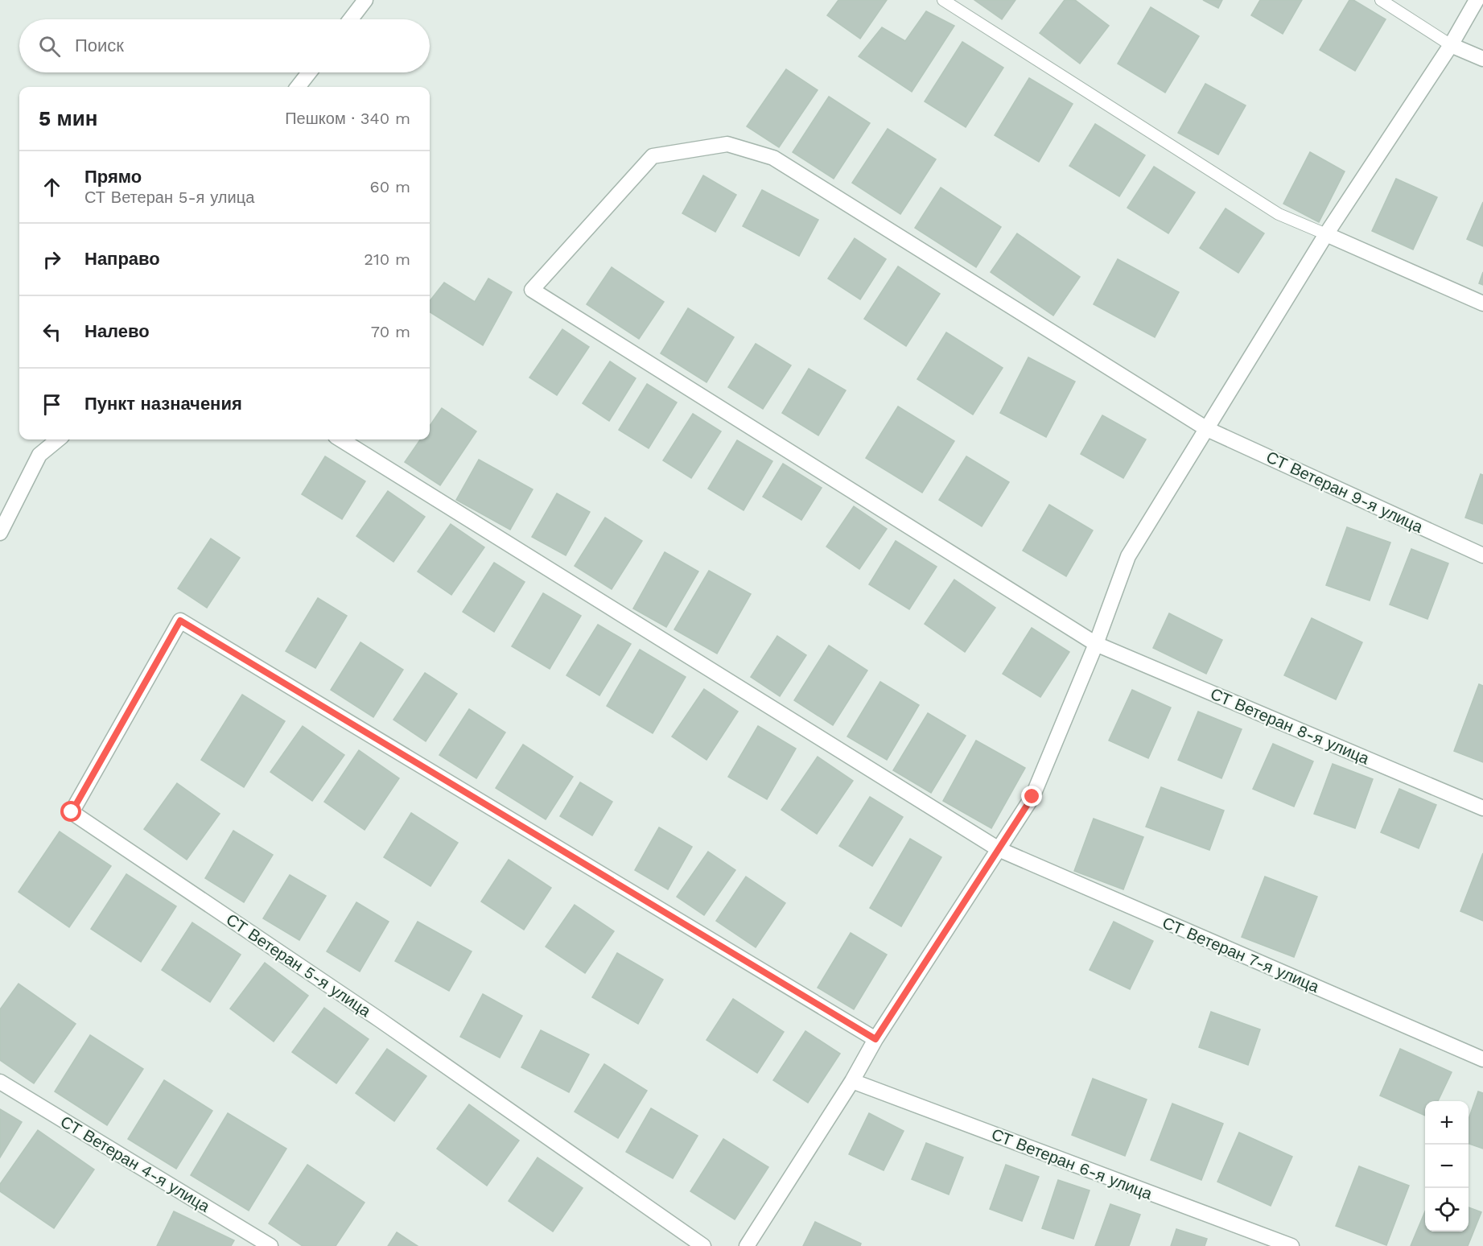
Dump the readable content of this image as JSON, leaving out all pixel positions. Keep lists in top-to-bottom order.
{
  "streets": {
    "street": [
      "СТ Ветеран 9-я улица",
      "СТ Ветеран 8-я улица",
      "СТ Ветеран 7-я улица",
      "СТ Ветеран 5-я улица",
      "СТ Ветеран 4-я улица",
      "СТ Ветеран 6-я улица"
    ]
  },
  "crossings": [
    ["СТ Ветеран 9-я улица", "СТ Ветеран 8-я улица"]
  ],
  "page": {
    "search": "Поиск",
    "heading": ["5 мин", "Пешком · 340 m"],
    "list": [
      ["Прямо", "СТ Ветеран 5-я улица", "60 m"],
      ["Направо", "210 m"],
      ["Налево", "70 m"],
      "Пункт назначения"
    ],
    "map_buttons": ["+", "−"]
  }
}
